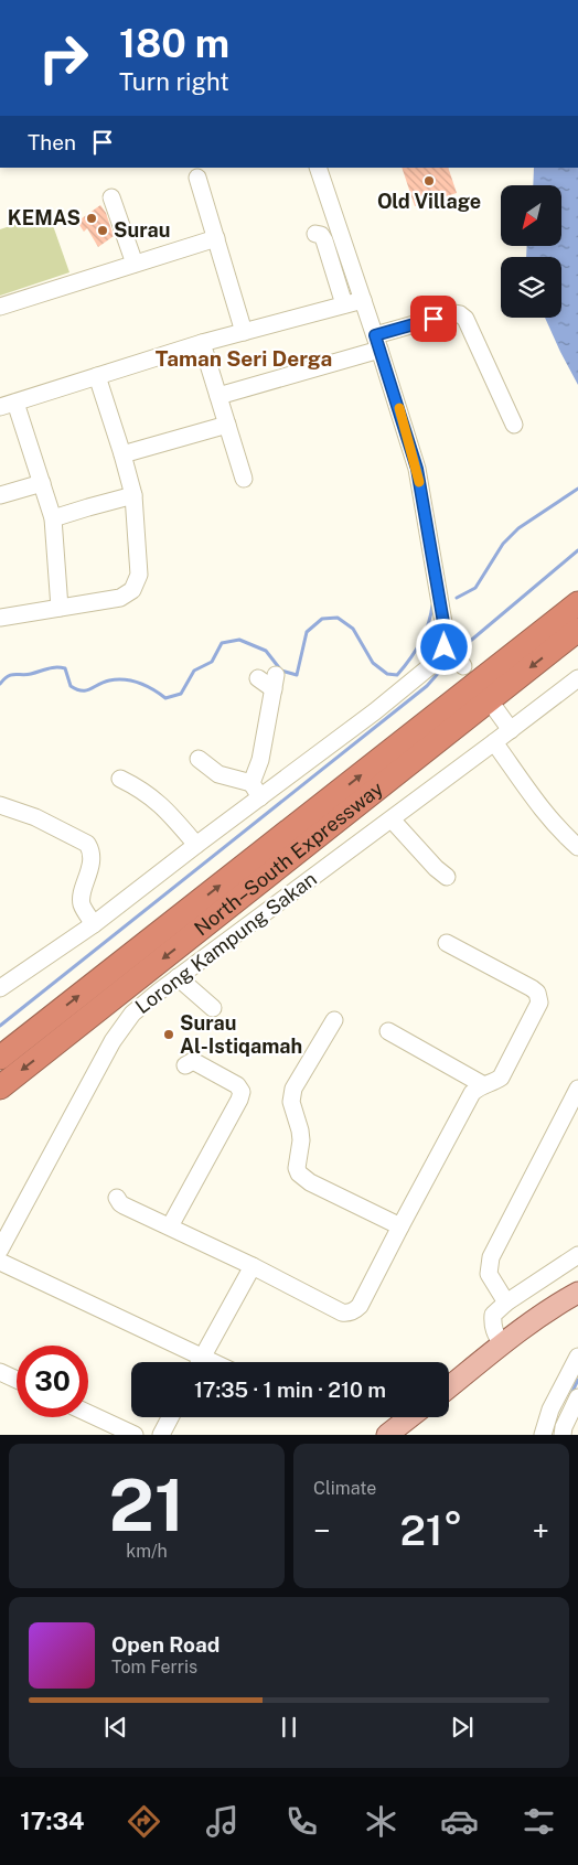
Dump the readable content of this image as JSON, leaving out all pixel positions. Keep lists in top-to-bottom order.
{
  "streets": {
    "highway": ["North–South Expressway"],
    "street": ["Lorong Kampung Sakan"]
  },
  "districts": ["Taman Seri Derga"],
  "places": [
    "Old Village",
    "KEMAS",
    "Surau",
    "Surau Al-Istiqamah"
  ],
  "north": "bottom left",
  "page": {
    "turn": ["180 m", "Turn right"],
    "then": "Then",
    "limit": "30",
    "trip": "17:35 · 1 min · 210 m",
    "tile": [
      ["21", "km/h"],
      "Climate"
    ],
    "heat": ["−", "21°", "+"],
    "song": ["Open Road", "Tom Ferris"],
    "tabs": "17:34"
  }
}
